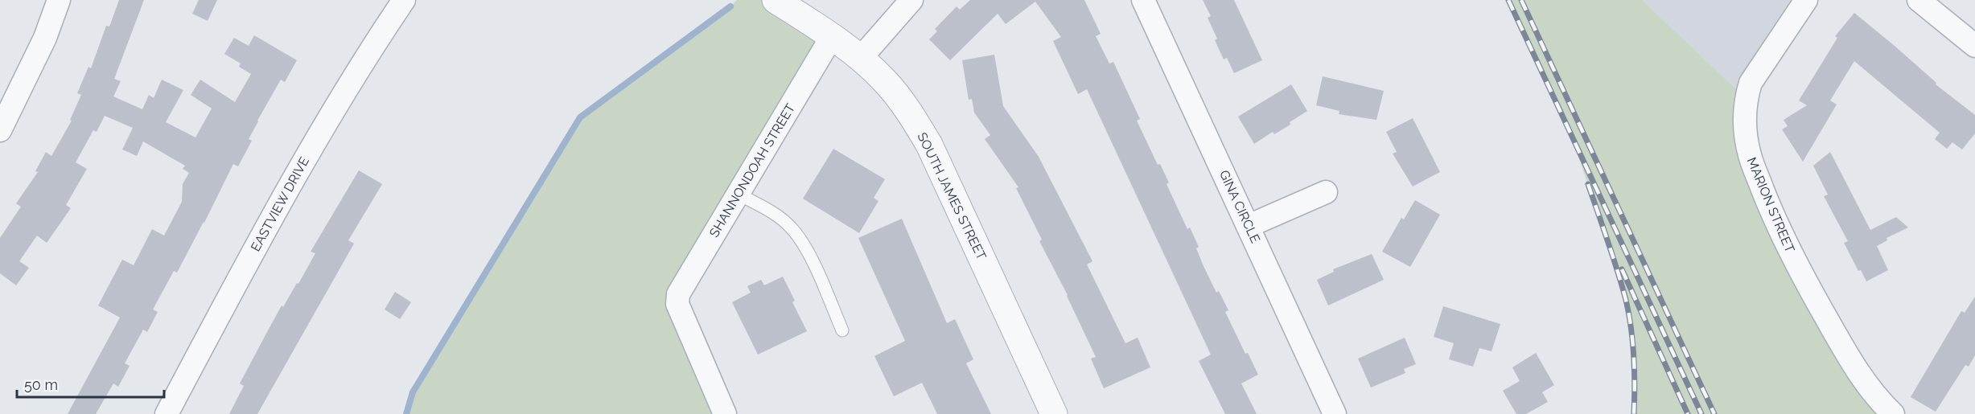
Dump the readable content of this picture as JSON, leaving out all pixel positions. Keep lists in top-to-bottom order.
{
  "streets": {
    "street": [
      "SHANNONDOAH STREET",
      "SOUTH JAMES STREET",
      "EASTVIEW DRIVE",
      "MARION STREET",
      "GINA CIRCLE"
    ]
  },
  "crossings": [
    ["SHANNONDOAH STREET", "SOUTH JAMES STREET"]
  ],
  "scale_bar": "50 m"
}
